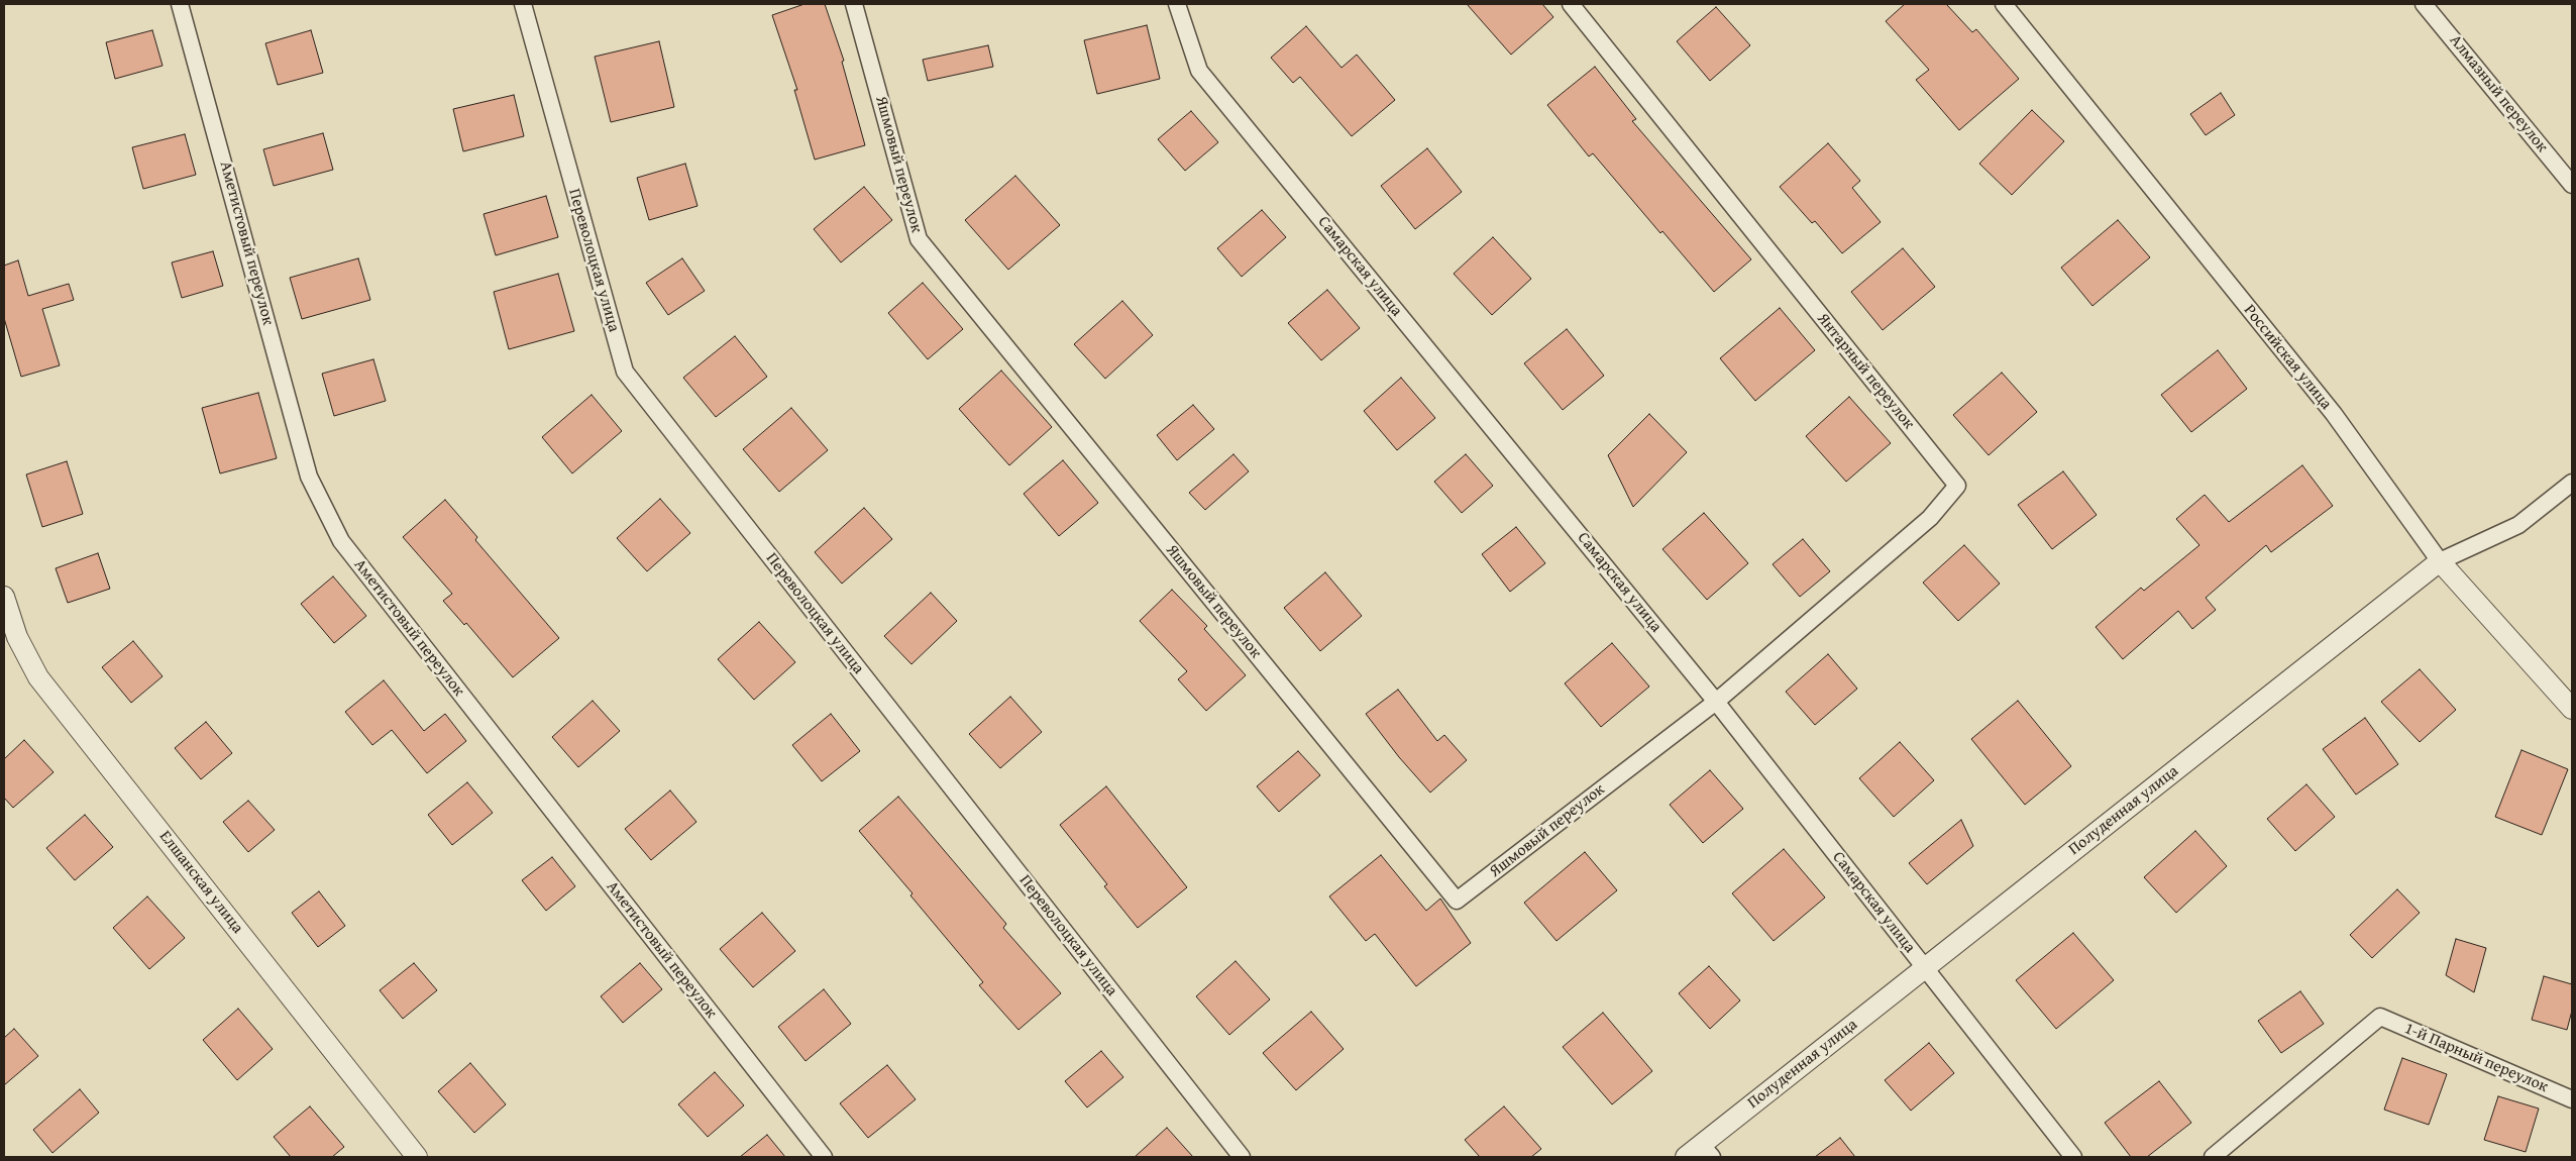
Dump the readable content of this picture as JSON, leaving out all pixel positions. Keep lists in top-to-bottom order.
{
  "streets": {
    "street": [
      "Алмазный переулок",
      "Яшмовый переулок",
      "Аметистовый переулок",
      "Переволоцкая улица",
      "Самарская улица",
      "Российская улица",
      "Янтарный переулок",
      "Полуденная улица",
      "Елшанская улица",
      "1-й Парный переулок"
    ]
  },
  "crossings": [
    ["Яшмовый переулок", "Самарская улица"],
    ["Яшмовый переулок", "Янтарный переулок"],
    ["Самарская улица", "Янтарный переулок"],
    ["Самарская улица", "Полуденная улица"],
    ["Российская улица", "Полуденная улица"]
  ]
}
